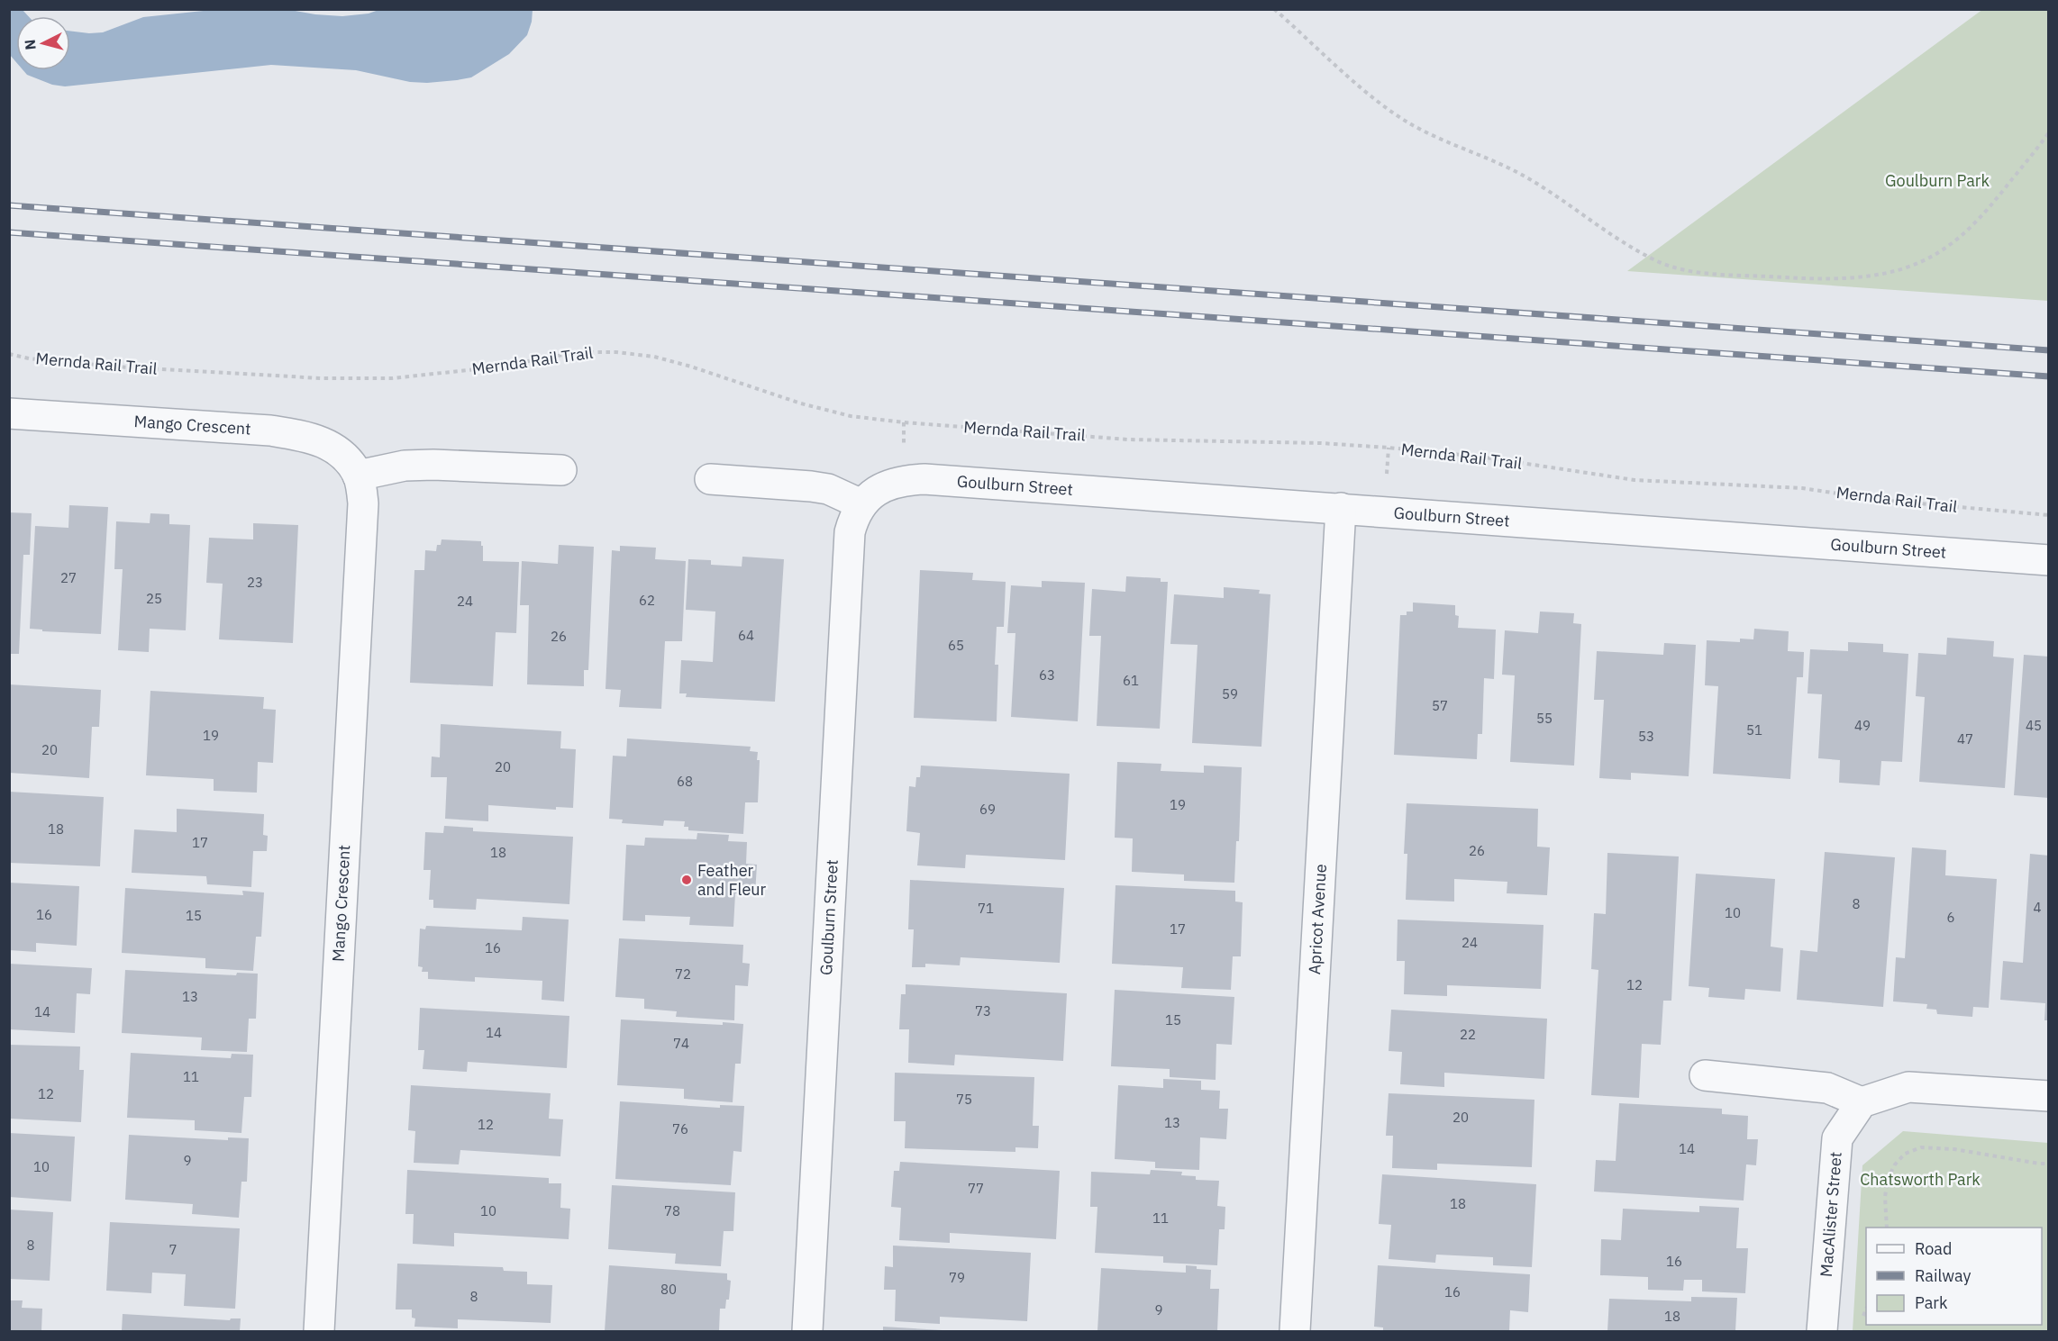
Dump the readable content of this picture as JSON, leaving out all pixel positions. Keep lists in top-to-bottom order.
{
  "streets": {
    "street": [
      "Mango Crescent",
      "Goulburn Street",
      "Apricot Avenue",
      "MacAlister Street"
    ],
    "path": ["Mernda Rail Trail"]
  },
  "crossings": [
    ["Goulburn Street", "Apricot Avenue"]
  ],
  "parks": ["Goulburn Park", "Chatsworth Park"],
  "places": ["Feather and Fleur"],
  "house_numbers": [
    "27",
    "23",
    "25",
    "62",
    "24",
    "64",
    "26",
    "65",
    "63",
    "61",
    "59",
    "57",
    "55",
    "49",
    "45",
    "51",
    "19",
    "53",
    "47",
    "20",
    "20",
    "68",
    "19",
    "69",
    "18",
    "17",
    "26",
    "18",
    "8",
    "4",
    "71",
    "10",
    "16",
    "15",
    "6",
    "17",
    "24",
    "16",
    "72",
    "12",
    "13",
    "73",
    "14",
    "15",
    "14",
    "22",
    "74",
    "11",
    "12",
    "75",
    "20",
    "13",
    "12",
    "76",
    "14",
    "9",
    "10",
    "77",
    "18",
    "10",
    "78",
    "11",
    "8",
    "7",
    "16",
    "79",
    "80",
    "16",
    "8",
    "9",
    "18"
  ],
  "legend": ["Road", "Railway", "Park"],
  "north": "left"
}
